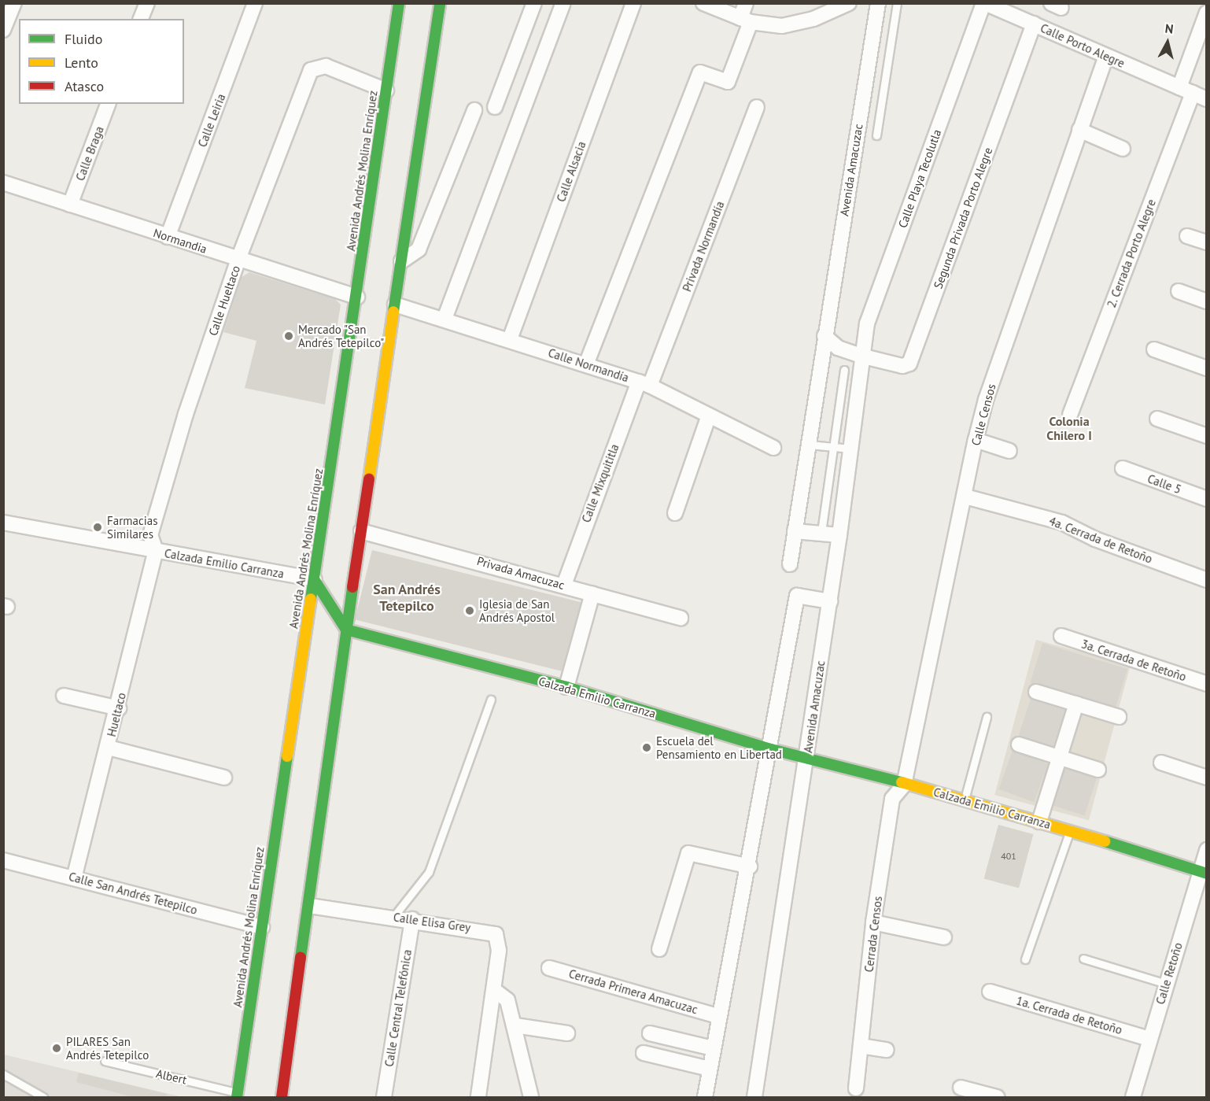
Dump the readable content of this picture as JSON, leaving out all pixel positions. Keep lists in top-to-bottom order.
{
  "streets": {
    "main road": ["Avenida Andrés Molina Enríquez", "Calzada Emilio Carranza"],
    "street": [
      "Calle Porto Alegre",
      "Calle Leiria",
      "Calle Braga",
      "Avenida Amacuzac",
      "Calle Alsacia",
      "Calle Playa Tecolutla",
      "Segunda Privada Porto Alegre",
      "Normandia",
      "Privada Normandía",
      "2. Cerrada Porto Alegre",
      "Calle Hueltaco",
      "Calle Normandía",
      "Calle Censos",
      "Calle Mixquititla",
      "Calle 5",
      "4a. Cerrada de Retoño",
      "Privada Amacuzac",
      "3a. Cerrada de Retoño",
      "Hueltaco",
      "Calle San Andrés Tetepilco",
      "Calle Elisa Grey",
      "Cerrada Censos",
      "Calle Retoño",
      "Cerrada Primera Amacuzac",
      "Calle Central Telefónica",
      "1a. Cerrada de Retoño"
    ],
    "lane": ["Albert"]
  },
  "crossings": [
    ["Calle Porto Alegre", "Calle Playa Tecolutla"],
    ["Calle Porto Alegre", "Segunda Privada Porto Alegre"],
    ["Calle Porto Alegre", "2. Cerrada Porto Alegre"],
    ["Calle Porto Alegre", "Calle Censos"],
    ["Calle Leiria", "Normandia"],
    ["Calle Braga", "Normandia"],
    ["Avenida Amacuzac", "Calle Playa Tecolutla"],
    ["Avenida Amacuzac", "Segunda Privada Porto Alegre"],
    ["Avenida Amacuzac", "Calzada Emilio Carranza"],
    ["Avenida Andrés Molina Enríquez", "Normandia"],
    ["Avenida Andrés Molina Enríquez", "Calle Hueltaco"],
    ["Avenida Andrés Molina Enríquez", "Calzada Emilio Carranza"],
    ["Avenida Andrés Molina Enríquez", "Calle San Andrés Tetepilco"],
    ["Avenida Andrés Molina Enríquez", "Albert"],
    ["Calle Alsacia", "Calle Normandía"],
    ["Calle Playa Tecolutla", "Segunda Privada Porto Alegre"],
    ["Normandia", "Calle Hueltaco"],
    ["Privada Normandía", "Calle Normandía"],
    ["Privada Normandía", "Calle Mixquititla"],
    ["Calle Hueltaco", "Calzada Emilio Carranza"],
    ["Calle Hueltaco", "Hueltaco"],
    ["Calle Normandía", "Calle Mixquititla"],
    ["Calle Censos", "4a. Cerrada de Retoño"],
    ["Calle Censos", "Calzada Emilio Carranza"],
    ["Calle Censos", "Cerrada Censos"],
    ["Calle Mixquititla", "Privada Amacuzac"],
    ["Calzada Emilio Carranza", "Hueltaco"],
    ["Calzada Emilio Carranza", "Cerrada Censos"],
    ["Calzada Emilio Carranza", "Calle Retoño"],
    ["Hueltaco", "Calle San Andrés Tetepilco"],
    ["Calle Elisa Grey", "Calle Central Telefónica"],
    ["Calle Retoño", "1a. Cerrada de Retoño"]
  ],
  "districts": ["Colonia Chilero I", "San Andrés Tetepilco"],
  "places": [
    "Mercado \"San Andrés Tetepilco\"",
    "Farmacias Similares",
    "Iglesia de San Andrés Apostol",
    "Escuela del Pensamiento en Libertad",
    "PILARES San Andrés Tetepilco"
  ],
  "house_numbers": ["401"],
  "legend": ["Fluido", "Lento", "Atasco"],
  "north": "top"
}
